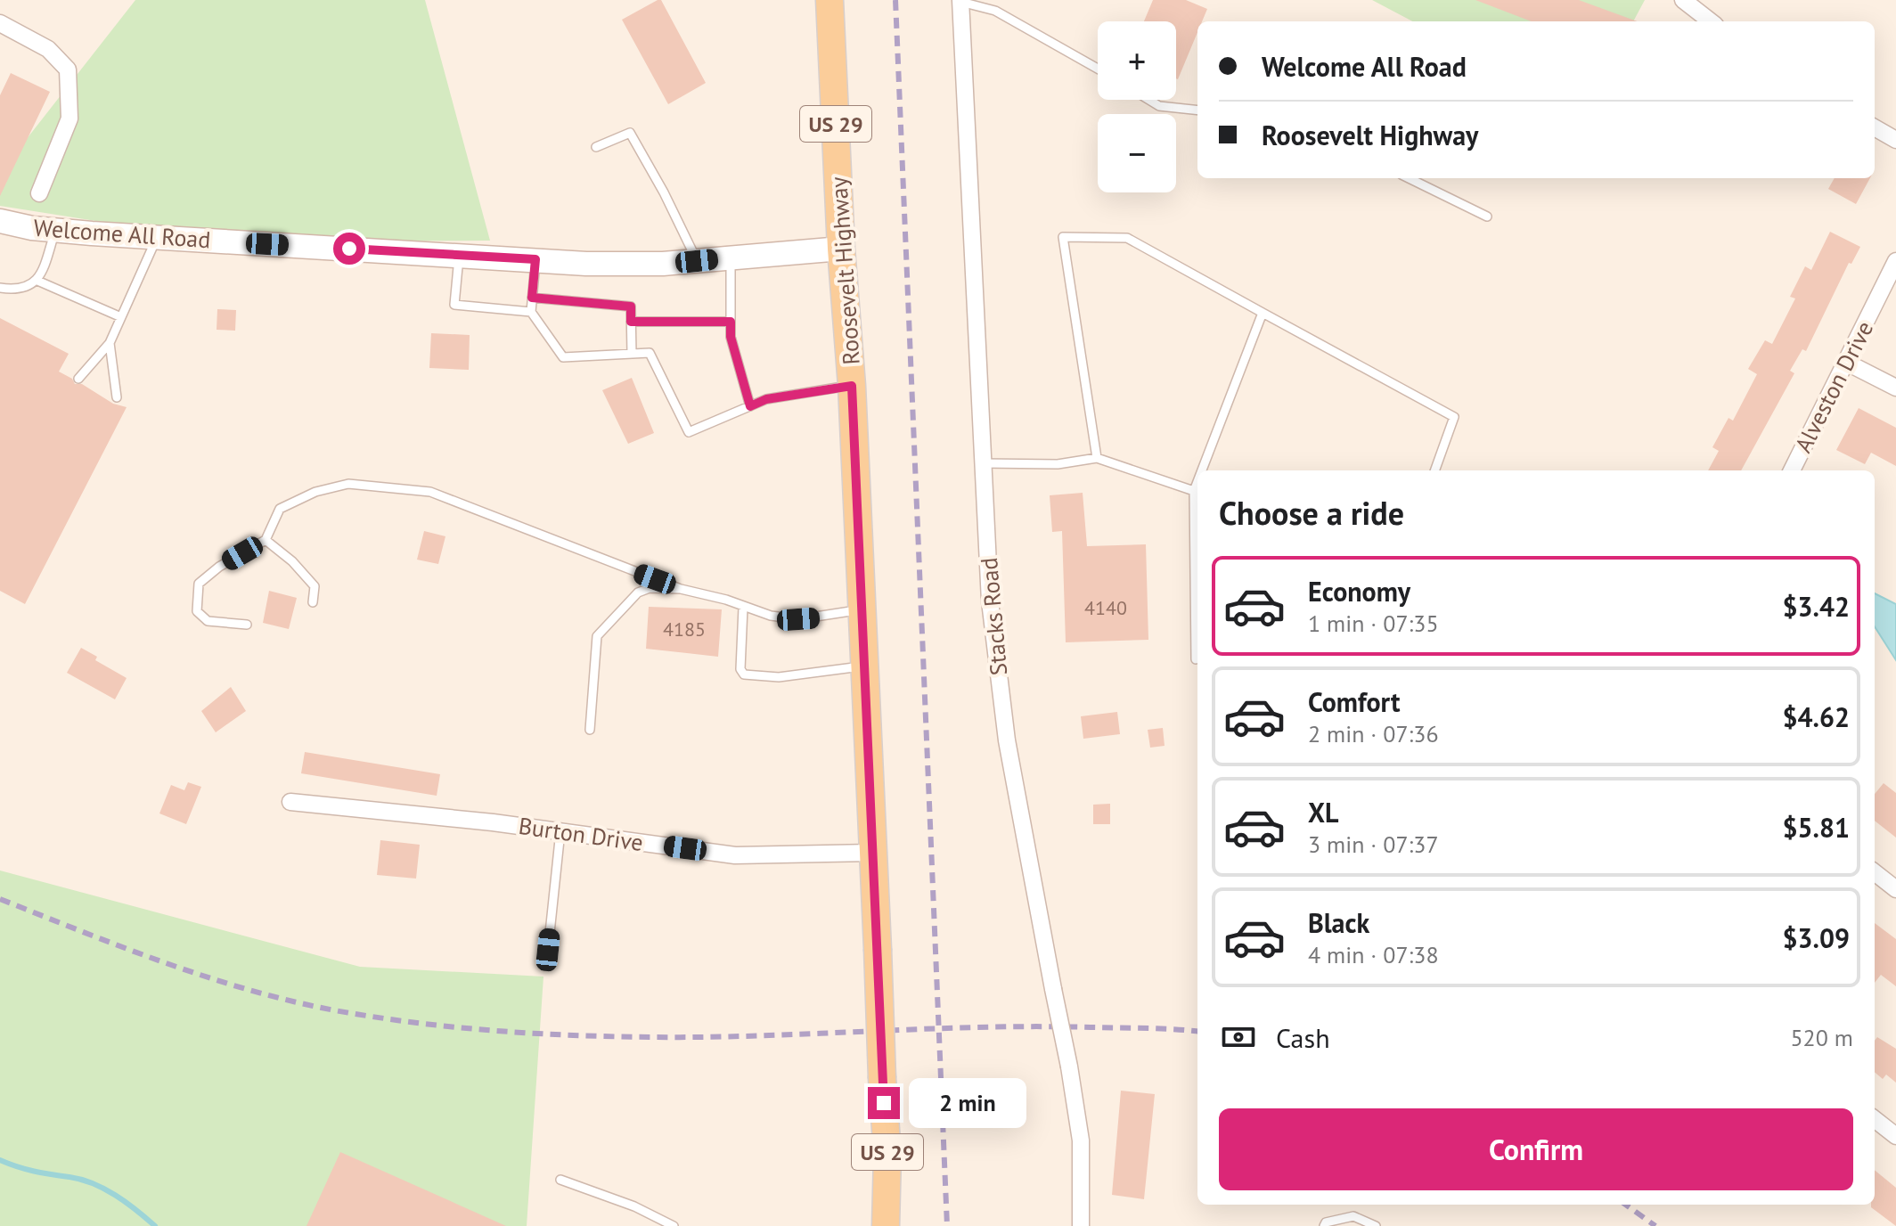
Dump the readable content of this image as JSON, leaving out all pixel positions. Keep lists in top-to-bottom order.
{
  "streets": {
    "main road": ["US 29", "Roosevelt Highway"],
    "street": [
      "Welcome All Road",
      "Alveston Drive",
      "Stacks Road",
      "Burton Drive"
    ]
  },
  "crossings": [
    ["Welcome All Road", "Roosevelt Highway"],
    ["Roosevelt Highway", "Burton Drive"]
  ],
  "house_numbers": ["4140", "4185"],
  "page": {
    "map_buttons": ["+", "−"],
    "banner": ["Welcome All Road", "Roosevelt Highway"],
    "heading": "Choose a ride",
    "list": [
      {
        "name": "Economy",
        "note": "1 min · 07:35",
        "value": "$3.42"
      },
      {
        "name": "Comfort",
        "note": "2 min · 07:36",
        "value": "$4.62"
      },
      {
        "name": "XL",
        "note": "3 min · 07:37",
        "value": "$5.81"
      },
      {
        "name": "Black",
        "note": "4 min · 07:38",
        "value": "$3.09"
      }
    ],
    "pay": ["Cash", "520 m"],
    "bubble": "2 min",
    "buttons": "Confirm"
  }
}
